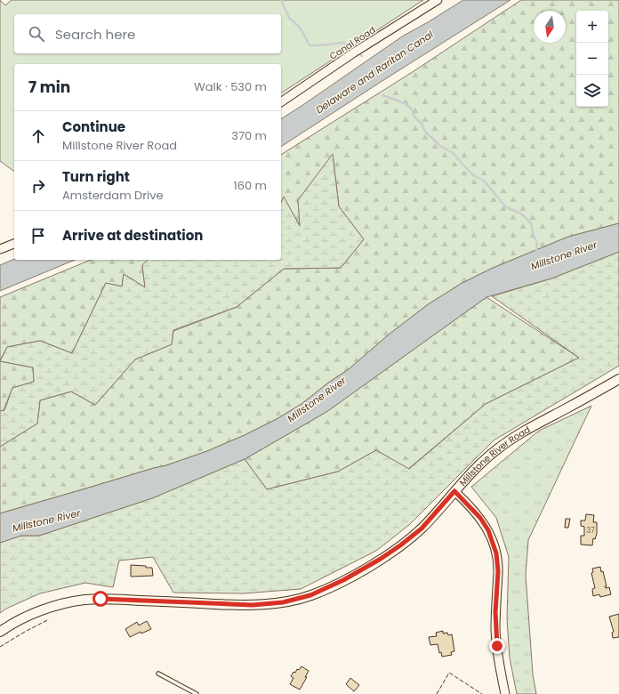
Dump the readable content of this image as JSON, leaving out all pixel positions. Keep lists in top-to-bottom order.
{
  "streets": {
    "main road": ["Millstone River Road"],
    "street": ["Canal Road"]
  },
  "water": ["Delaware and Raritan Canal", "Millstone River"],
  "house_numbers": ["37"],
  "north": "bottom",
  "page": {
    "map_buttons": ["+", "−"],
    "search": "Search here",
    "heading": ["7 min", "Walk · 530 m"],
    "list": [
      ["Continue", "Millstone River Road", "370 m"],
      ["Turn right", "Amsterdam Drive", "160 m"],
      "Arrive at destination"
    ]
  }
}
